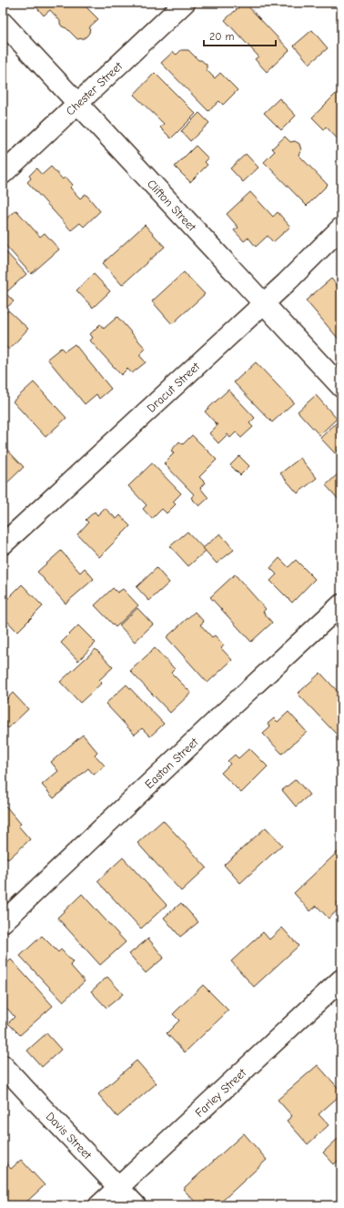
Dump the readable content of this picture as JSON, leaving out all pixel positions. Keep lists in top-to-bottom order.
{
  "streets": {
    "street": [
      "Chester Street",
      "Clifton Street",
      "Dracut Street",
      "Easton Street",
      "Farley Street",
      "Davis Street"
    ]
  },
  "crossings": [
    ["Chester Street", "Clifton Street"],
    ["Clifton Street", "Dracut Street"],
    ["Farley Street", "Davis Street"]
  ],
  "scale_bar": "20 m"
}
